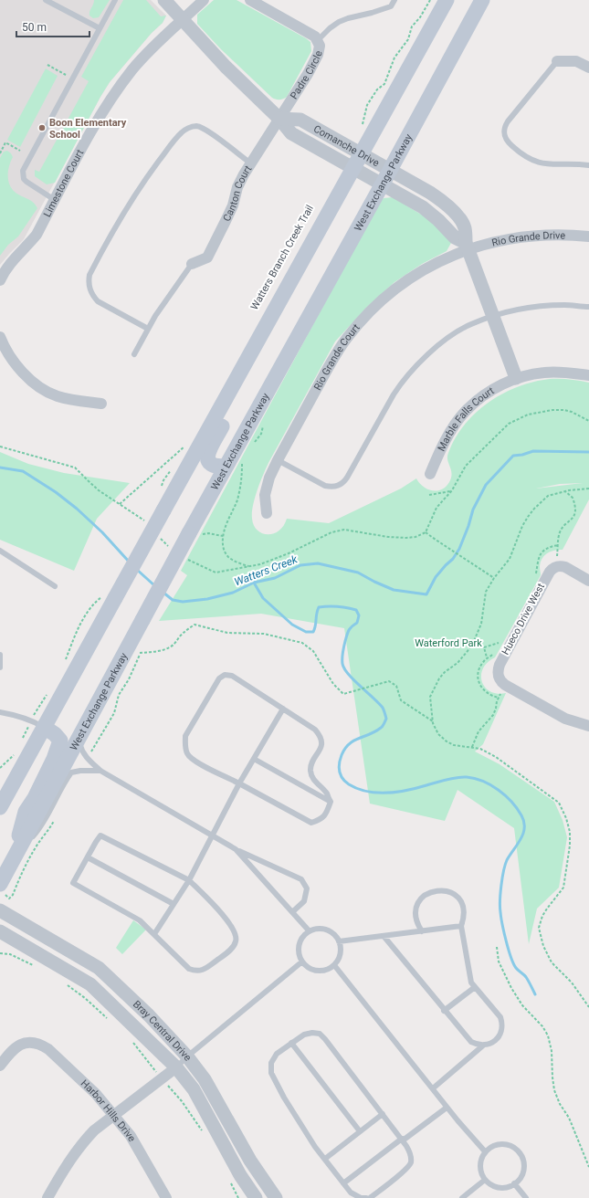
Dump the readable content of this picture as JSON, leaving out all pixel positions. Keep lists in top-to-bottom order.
{
  "streets": {
    "main road": ["West Exchange Parkway"],
    "street": [
      "Padre Circle",
      "Comanche Drive",
      "Limestone Court",
      "Canton Court",
      "Rio Grande Drive",
      "Rio Grande Court",
      "Marble Falls Court",
      "Hueco Drive West",
      "Bray Central Drive",
      "Harbor Hills Drive"
    ]
  },
  "crossings": [
    ["Padre Circle", "Comanche Drive"],
    ["Padre Circle", "Canton Court"],
    ["Comanche Drive", "West Exchange Parkway"],
    ["Comanche Drive", "Limestone Court"],
    ["Comanche Drive", "Canton Court"],
    ["Comanche Drive", "Rio Grande Drive"],
    ["Comanche Drive", "Rio Grande Court"],
    ["Comanche Drive", "Marble Falls Court"],
    ["Rio Grande Drive", "Rio Grande Court"]
  ],
  "water": ["Watters Creek"],
  "parks": ["Waterford Park"],
  "places": ["Boon Elementary School"],
  "scale_bar": "50 m"
}
